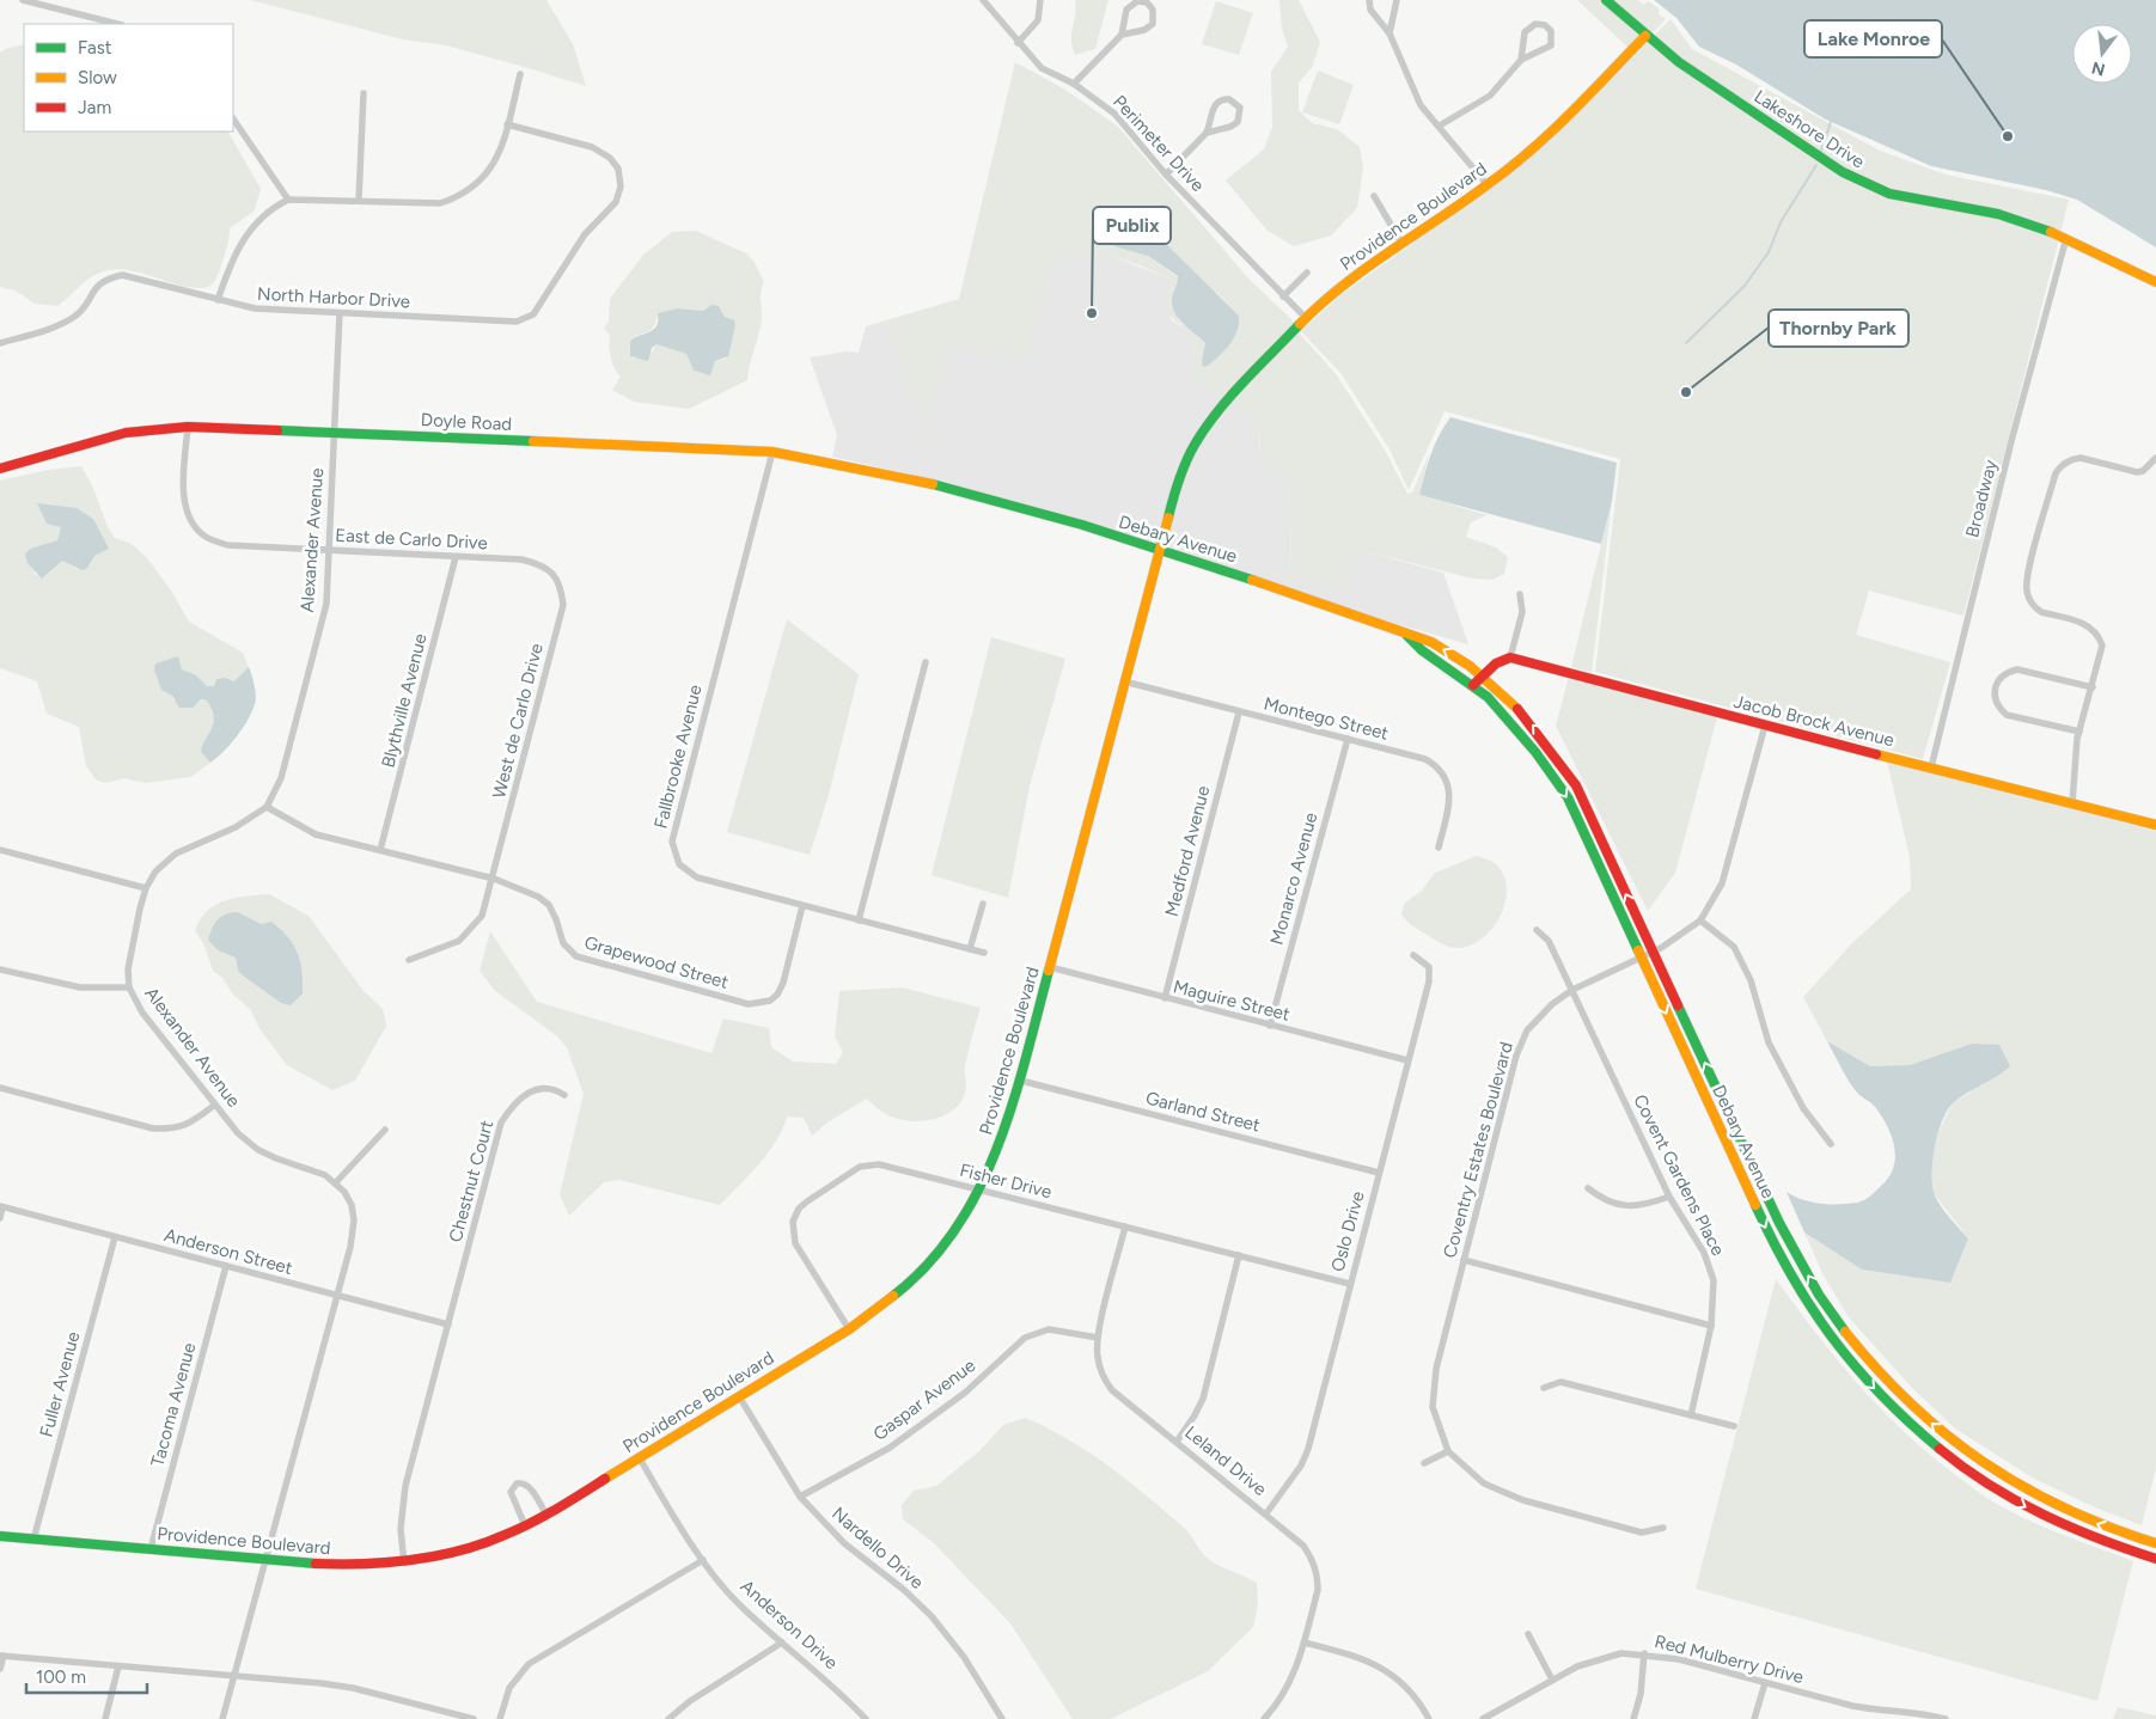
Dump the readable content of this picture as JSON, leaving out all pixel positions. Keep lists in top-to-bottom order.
{
  "streets": {
    "main road": [
      "Lakeshore Drive",
      "Providence Boulevard",
      "Doyle Road",
      "Debary Avenue",
      "Jacob Brock Avenue"
    ],
    "street": [
      "Perimeter Drive",
      "North Harbor Drive",
      "Broadway",
      "East de Carlo Drive",
      "Alexander Avenue",
      "Blythville Avenue",
      "Montego Street",
      "West de Carlo Drive",
      "Fallbrooke Avenue",
      "Medford Avenue",
      "Monarco Avenue",
      "Grapewood Street",
      "Maguire Street",
      "Garland Street",
      "Coventry Estates Boulevard",
      "Covent Gardens Place",
      "Chestnut Court",
      "Fisher Drive",
      "Oslo Drive",
      "Anderson Street",
      "Fuller Avenue",
      "Gaspar Avenue",
      "Tacoma Avenue",
      "Leland Drive",
      "Nardello Drive",
      "Anderson Drive",
      "Red Mulberry Drive"
    ]
  },
  "crossings": [
    ["Lakeshore Drive", "Providence Boulevard"],
    ["Lakeshore Drive", "Broadway"],
    ["Perimeter Drive", "Providence Boulevard"],
    ["Providence Boulevard", "Debary Avenue"],
    ["Providence Boulevard", "Montego Street"],
    ["Providence Boulevard", "Maguire Street"],
    ["Providence Boulevard", "Garland Street"],
    ["Providence Boulevard", "Fisher Drive"],
    ["Providence Boulevard", "Fuller Avenue"],
    ["Providence Boulevard", "Tacoma Avenue"],
    ["Providence Boulevard", "Nardello Drive"],
    ["Providence Boulevard", "Anderson Drive"],
    ["North Harbor Drive", "Alexander Avenue"],
    ["Doyle Road", "East de Carlo Drive"],
    ["Doyle Road", "Debary Avenue"],
    ["Doyle Road", "Alexander Avenue"],
    ["Doyle Road", "Fallbrooke Avenue"],
    ["Broadway", "Jacob Brock Avenue"],
    ["East de Carlo Drive", "Alexander Avenue"],
    ["East de Carlo Drive", "Blythville Avenue"],
    ["East de Carlo Drive", "West de Carlo Drive"],
    ["Debary Avenue", "Coventry Estates Boulevard"],
    ["Alexander Avenue", "Grapewood Street"],
    ["Blythville Avenue", "Grapewood Street"],
    ["Montego Street", "Medford Avenue"],
    ["Montego Street", "Monarco Avenue"],
    ["West de Carlo Drive", "Grapewood Street"],
    ["Jacob Brock Avenue", "Coventry Estates Boulevard"],
    ["Fallbrooke Avenue", "Grapewood Street"],
    ["Medford Avenue", "Maguire Street"],
    ["Monarco Avenue", "Maguire Street"],
    ["Maguire Street", "Oslo Drive"],
    ["Garland Street", "Oslo Drive"],
    ["Coventry Estates Boulevard", "Covent Gardens Place"],
    ["Chestnut Court", "Anderson Street"],
    ["Fisher Drive", "Oslo Drive"],
    ["Fisher Drive", "Leland Drive"],
    ["Oslo Drive", "Leland Drive"],
    ["Anderson Street", "Fuller Avenue"],
    ["Anderson Street", "Tacoma Avenue"],
    ["Gaspar Avenue", "Leland Drive"],
    ["Gaspar Avenue", "Nardello Drive"]
  ],
  "places": ["Lake Monroe", "Publix", "Thornby Park"],
  "legend": ["Fast", "Slow", "Jam"],
  "scale_bar": "100 m",
  "north": "bottom"
}
